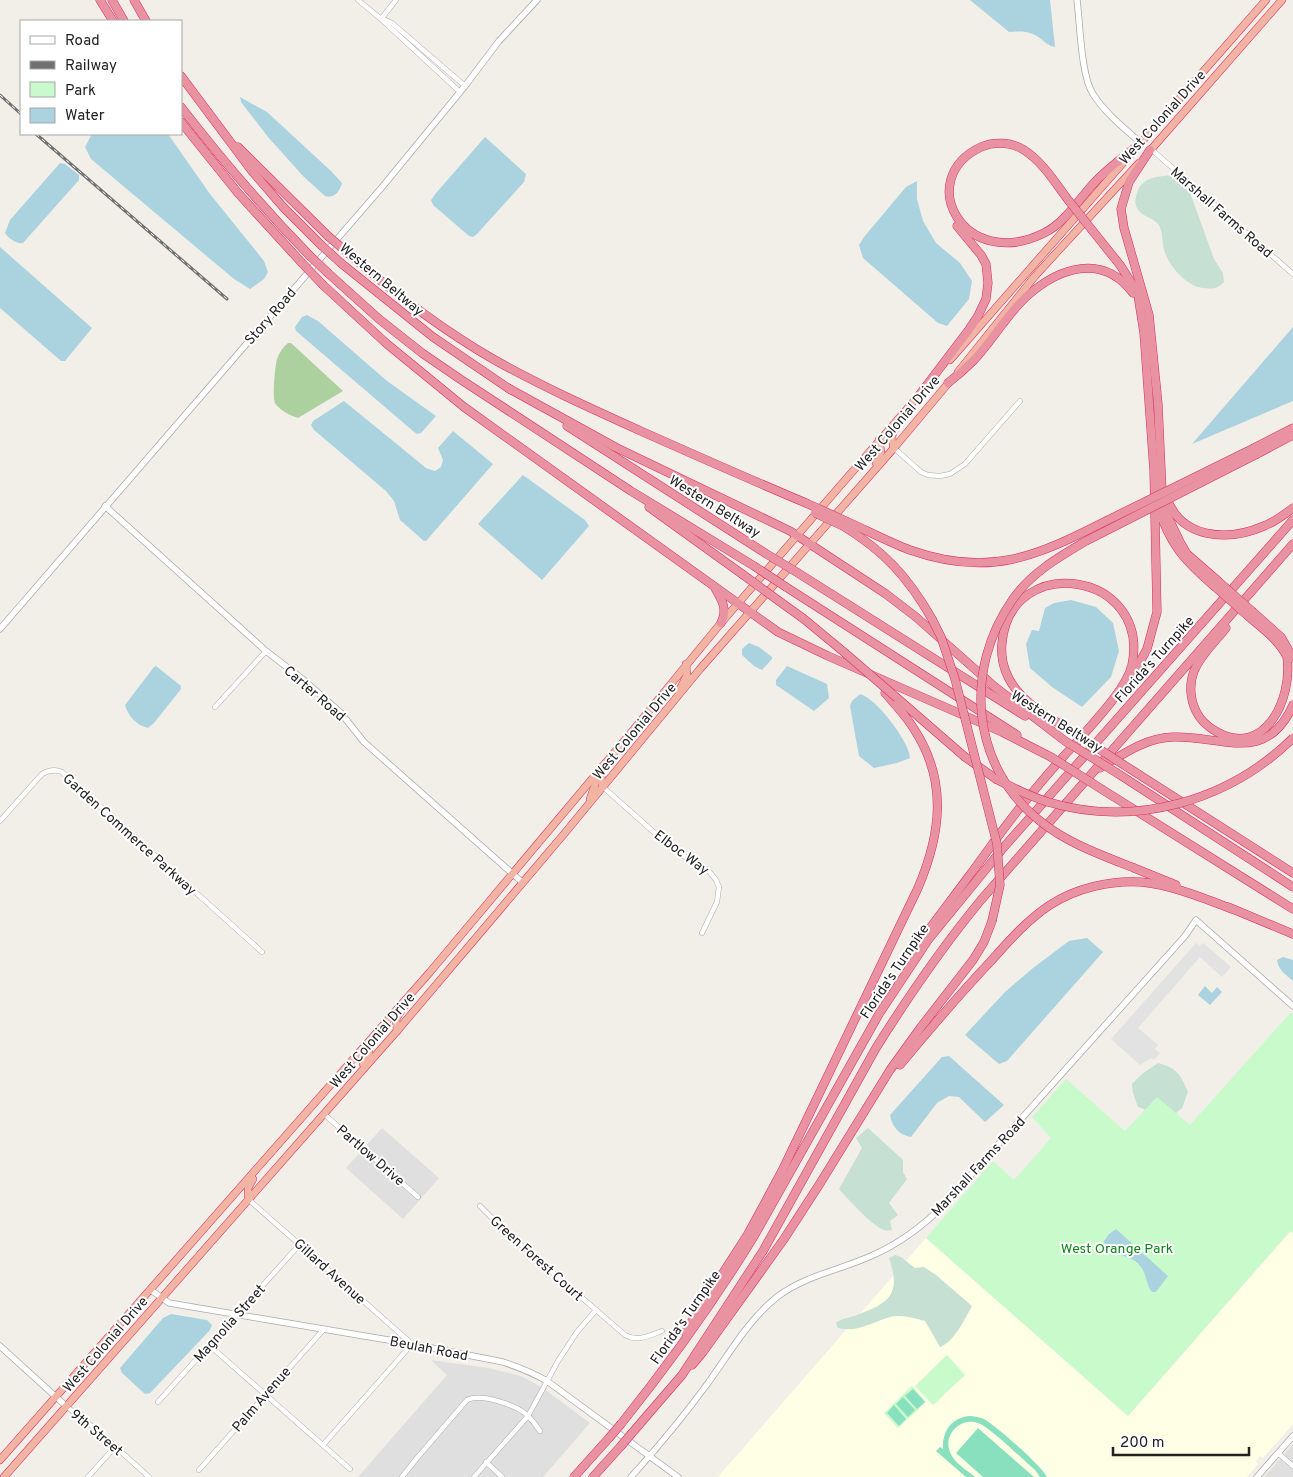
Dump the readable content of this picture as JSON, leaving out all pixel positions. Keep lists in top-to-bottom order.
{
  "streets": {
    "highway": ["West Colonial Drive", "Western Beltway", "Florida's Turnpike"],
    "street": [
      "Marshall Farms Road",
      "Story Road",
      "Carter Road",
      "Garden Commerce Parkway",
      "Elboc Way",
      "Partlow Drive",
      "Green Forest Court",
      "Gillard Avenue",
      "Magnolia Street",
      "Beulah Road",
      "Palm Avenue",
      "9th Street"
    ]
  },
  "crossings": [
    ["West Colonial Drive", "Marshall Farms Road"],
    ["West Colonial Drive", "Carter Road"],
    ["West Colonial Drive", "Elboc Way"],
    ["West Colonial Drive", "Partlow Drive"],
    ["West Colonial Drive", "Gillard Avenue"],
    ["West Colonial Drive", "Beulah Road"],
    ["West Colonial Drive", "9th Street"],
    ["Marshall Farms Road", "Beulah Road"],
    ["Story Road", "Carter Road"],
    ["Gillard Avenue", "Magnolia Street"],
    ["Gillard Avenue", "Beulah Road"],
    ["Magnolia Street", "Beulah Road"],
    ["Beulah Road", "Palm Avenue"]
  ],
  "parks": ["West Orange Park"],
  "legend": [
    "Road",
    "Railway",
    "Park",
    "Water"
  ],
  "scale_bar": "200 m"
}
